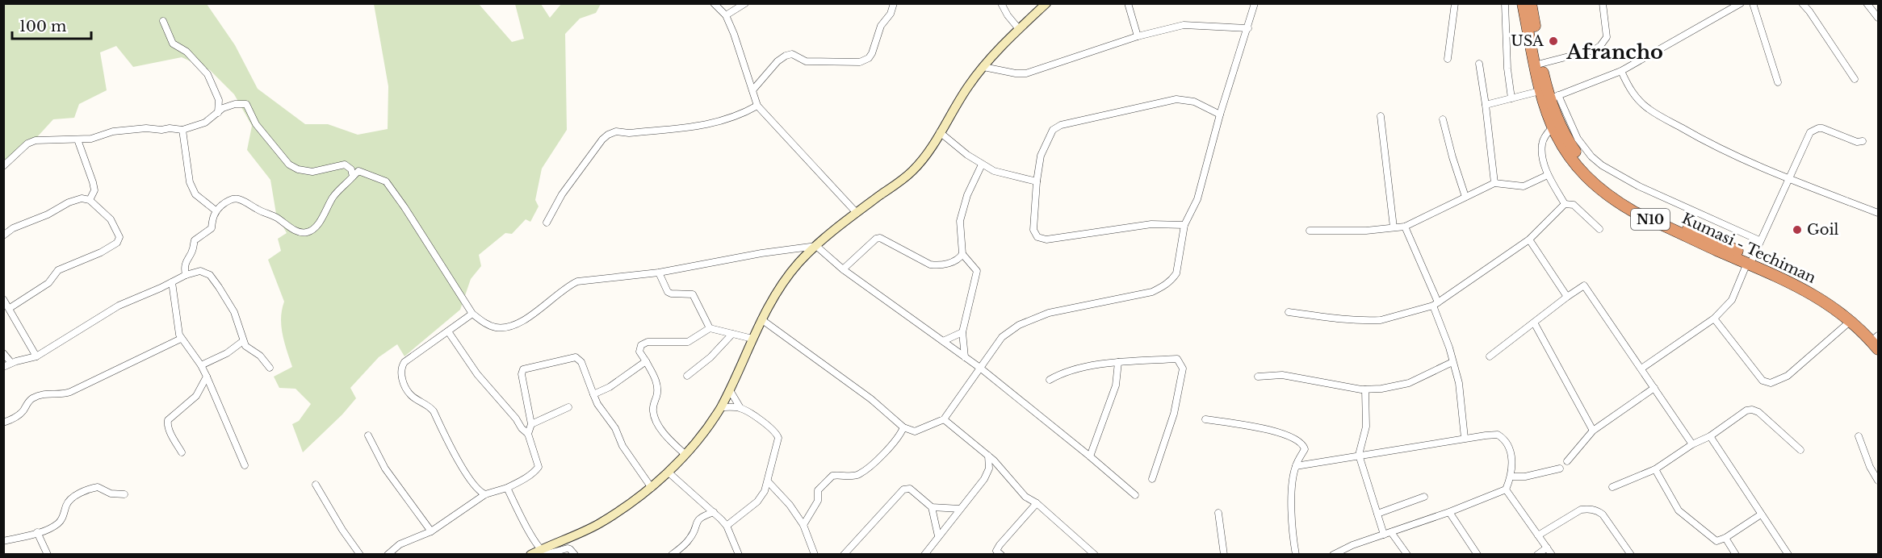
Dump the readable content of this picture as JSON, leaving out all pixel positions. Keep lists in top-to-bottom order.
{
  "streets": {
    "highway": ["N10", "Kumasi - Techiman"]
  },
  "crossings": [
    ["N10", "Kumasi - Techiman"]
  ],
  "districts": ["Afrancho"],
  "places": ["USA", "Goil"],
  "scale_bar": "100 m"
}
